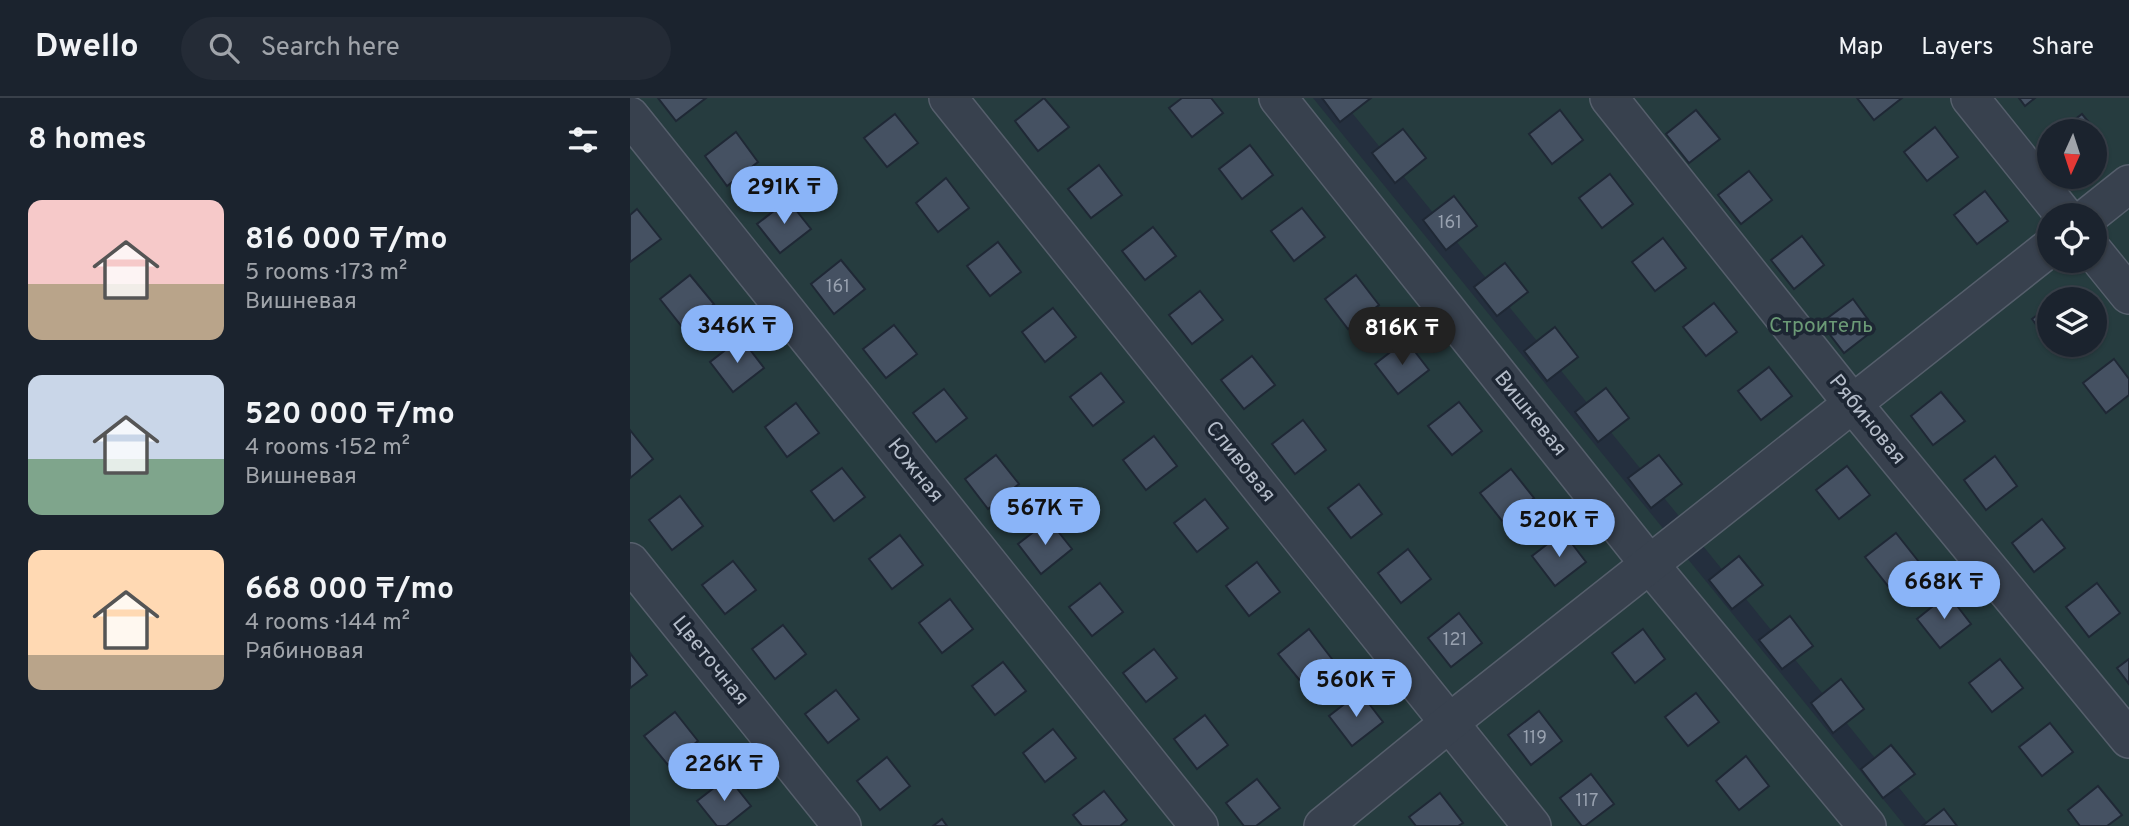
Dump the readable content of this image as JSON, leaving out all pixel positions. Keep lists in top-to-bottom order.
{
  "streets": {
    "street": [
      "Вишневая",
      "Рябиновая",
      "Сливовая",
      "Южная",
      "Цветочная"
    ]
  },
  "parks": ["Строитель"],
  "house_numbers": [
    "161",
    "161",
    "121",
    "119",
    "117"
  ],
  "north": "bottom",
  "page": {
    "header": "Dwello",
    "search": "Search here",
    "nav": ["Map", "Layers", "Share"],
    "heading": "8 homes",
    "price": [
      "291K ₸",
      "346K ₸",
      "816K ₸",
      "567K ₸",
      "520K ₸",
      "668K ₸",
      "560K ₸",
      "226K ₸"
    ],
    "list": [
      {
        "name": "816 000 ₸/mo",
        "note": "5 rooms · 173 m² · Вишневая"
      },
      {
        "name": "520 000 ₸/mo",
        "note": "4 rooms · 152 m² · Вишневая"
      },
      {
        "name": "668 000 ₸/mo",
        "note": "4 rooms · 144 m² · Рябиновая"
      }
    ]
  }
}
